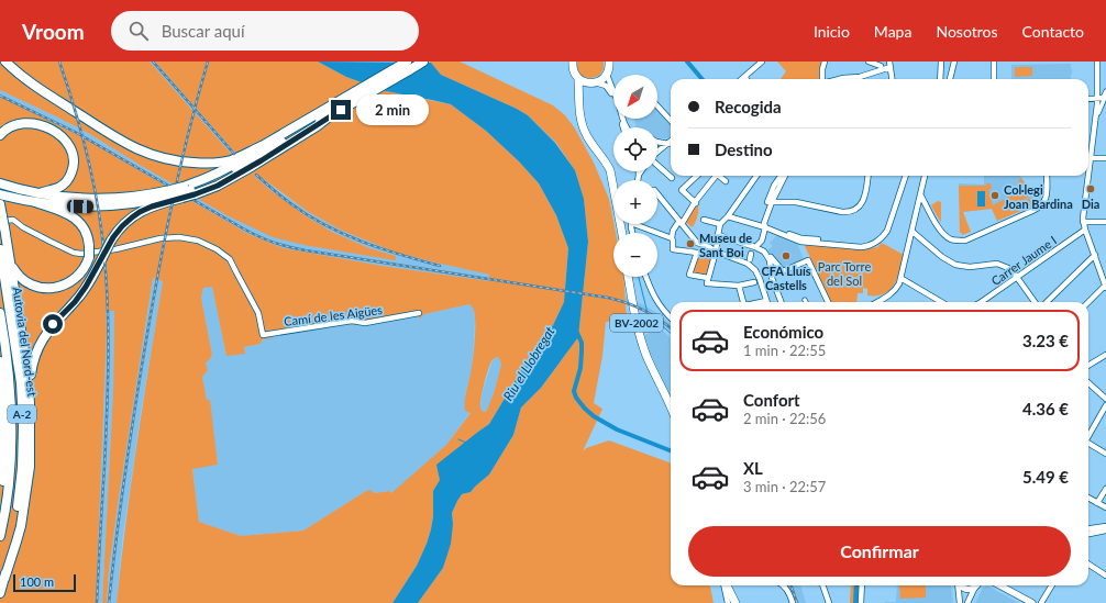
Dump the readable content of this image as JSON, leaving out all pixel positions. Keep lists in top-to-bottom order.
{
  "streets": {
    "highway": ["Autovia del Nord-est", "A-2"],
    "main road": ["BV-2002"],
    "street": ["Carrer Jaume I", "Camí de les Aigües"]
  },
  "water": ["Riu el Llobregat"],
  "parks": ["Parc Torre del Sol"],
  "places": [
    "Dia",
    "Col·legi Joan Bardina",
    "Museu de Sant Boi",
    "CFA Lluís Castells"
  ],
  "scale_bar": "100 m",
  "north": "bottom left",
  "page": {
    "header": "Vroom",
    "search": "Buscar aquí",
    "nav": [
      "Inicio",
      "Mapa",
      "Nosotros",
      "Contacto"
    ],
    "map_buttons": ["+", "−"],
    "banner": ["Recogida", "Destino"],
    "bubble": "2 min",
    "list": [
      {
        "name": "Económico",
        "note": "1 min · 22:55",
        "value": "3.23 €"
      },
      {
        "name": "Confort",
        "note": "2 min · 22:56",
        "value": "4.36 €"
      },
      {
        "name": "XL",
        "note": "3 min · 22:57",
        "value": "5.49 €"
      }
    ],
    "buttons": "Confirmar",
    "scale": "100 m"
  }
}
